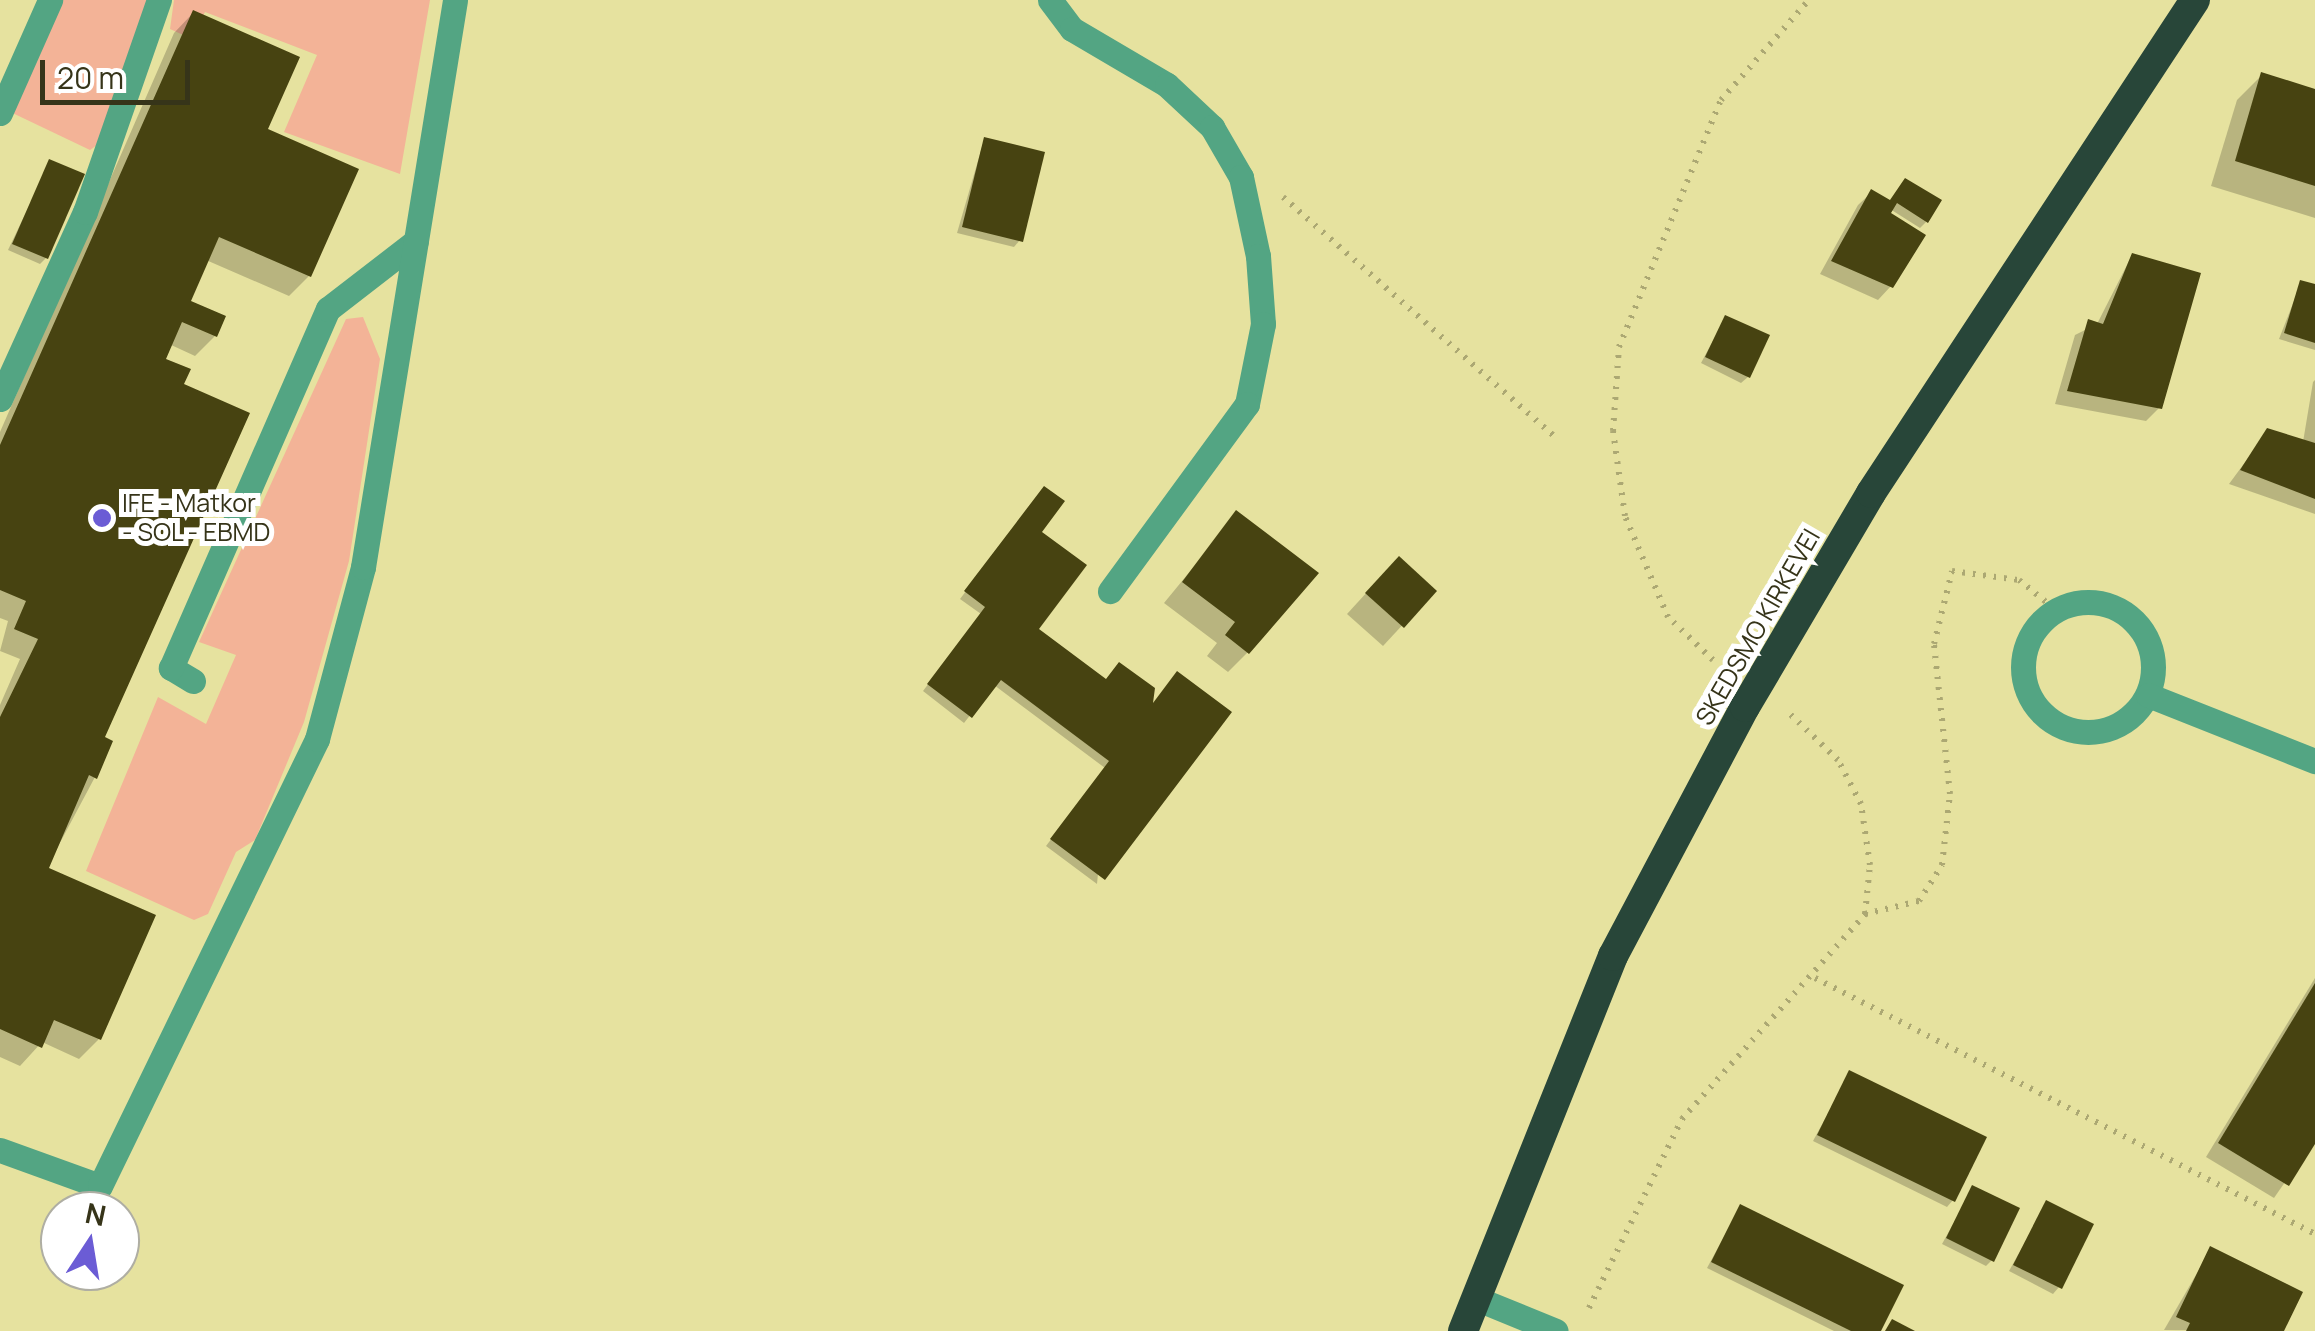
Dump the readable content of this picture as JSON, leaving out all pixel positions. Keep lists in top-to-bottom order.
{
  "streets": {
    "highway": ["SKEDSMO KIRKEVEI"]
  },
  "places": ["IFE - Matkor - SOL - EBMD"],
  "scale_bar": "20 m",
  "north": "top"
}
